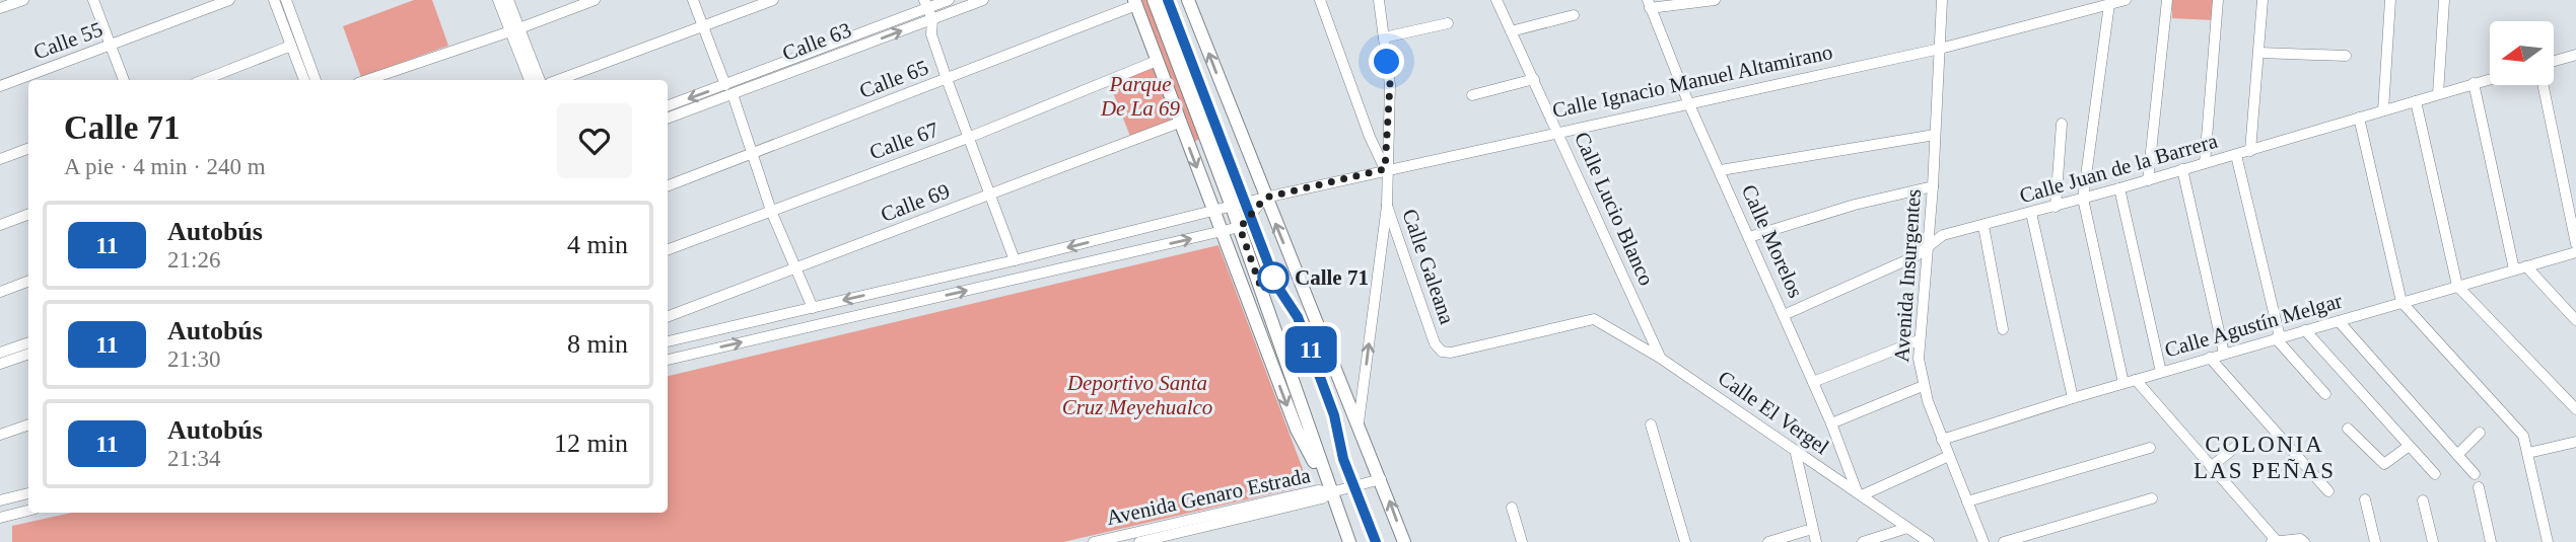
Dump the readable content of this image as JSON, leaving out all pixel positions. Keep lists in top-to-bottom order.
{
  "streets": {
    "street": [
      "Calle 55",
      "Calle 63",
      "Calle 65",
      "Calle Ignacio Manuel Altamirano",
      "Calle 67",
      "Calle Juan de la Barrera",
      "Calle 69",
      "Calle Lucio Blanco",
      "Calle Morelos",
      "Calle Galeana",
      "Avenida Insurgentes",
      "Calle Agustín Melgar",
      "Calle El Vergel",
      "Avenida Genaro Estrada"
    ]
  },
  "crossings": [
    ["Calle Ignacio Manuel Altamirano", "Calle Lucio Blanco"],
    ["Calle Ignacio Manuel Altamirano", "Calle Morelos"],
    ["Calle Ignacio Manuel Altamirano", "Avenida Insurgentes"],
    ["Calle Juan de la Barrera", "Calle Morelos"],
    ["Calle Juan de la Barrera", "Avenida Insurgentes"],
    ["Calle Lucio Blanco", "Calle El Vergel"],
    ["Calle Morelos", "Calle El Vergel"],
    ["Calle Galeana", "Calle El Vergel"],
    ["Avenida Insurgentes", "Calle Agustín Melgar"]
  ],
  "districts": ["COLONIA LAS PEÑAS"],
  "parks": ["Parque De La 69", "Deportivo Santa Cruz Meyehualco"],
  "places": ["Calle 71"],
  "lines": ["bus line 11"],
  "north": "left",
  "page": {
    "on_map": "11",
    "heading": ["Calle 71", "A pie · 4 min · 240 m"],
    "list": [
      {
        "mark": "11",
        "name": "Autobús",
        "note": "21:26",
        "value": "4 min"
      },
      {
        "mark": "11",
        "name": "Autobús",
        "note": "21:30",
        "value": "8 min"
      },
      {
        "mark": "11",
        "name": "Autobús",
        "note": "21:34",
        "value": "12 min"
      }
    ]
  }
}
